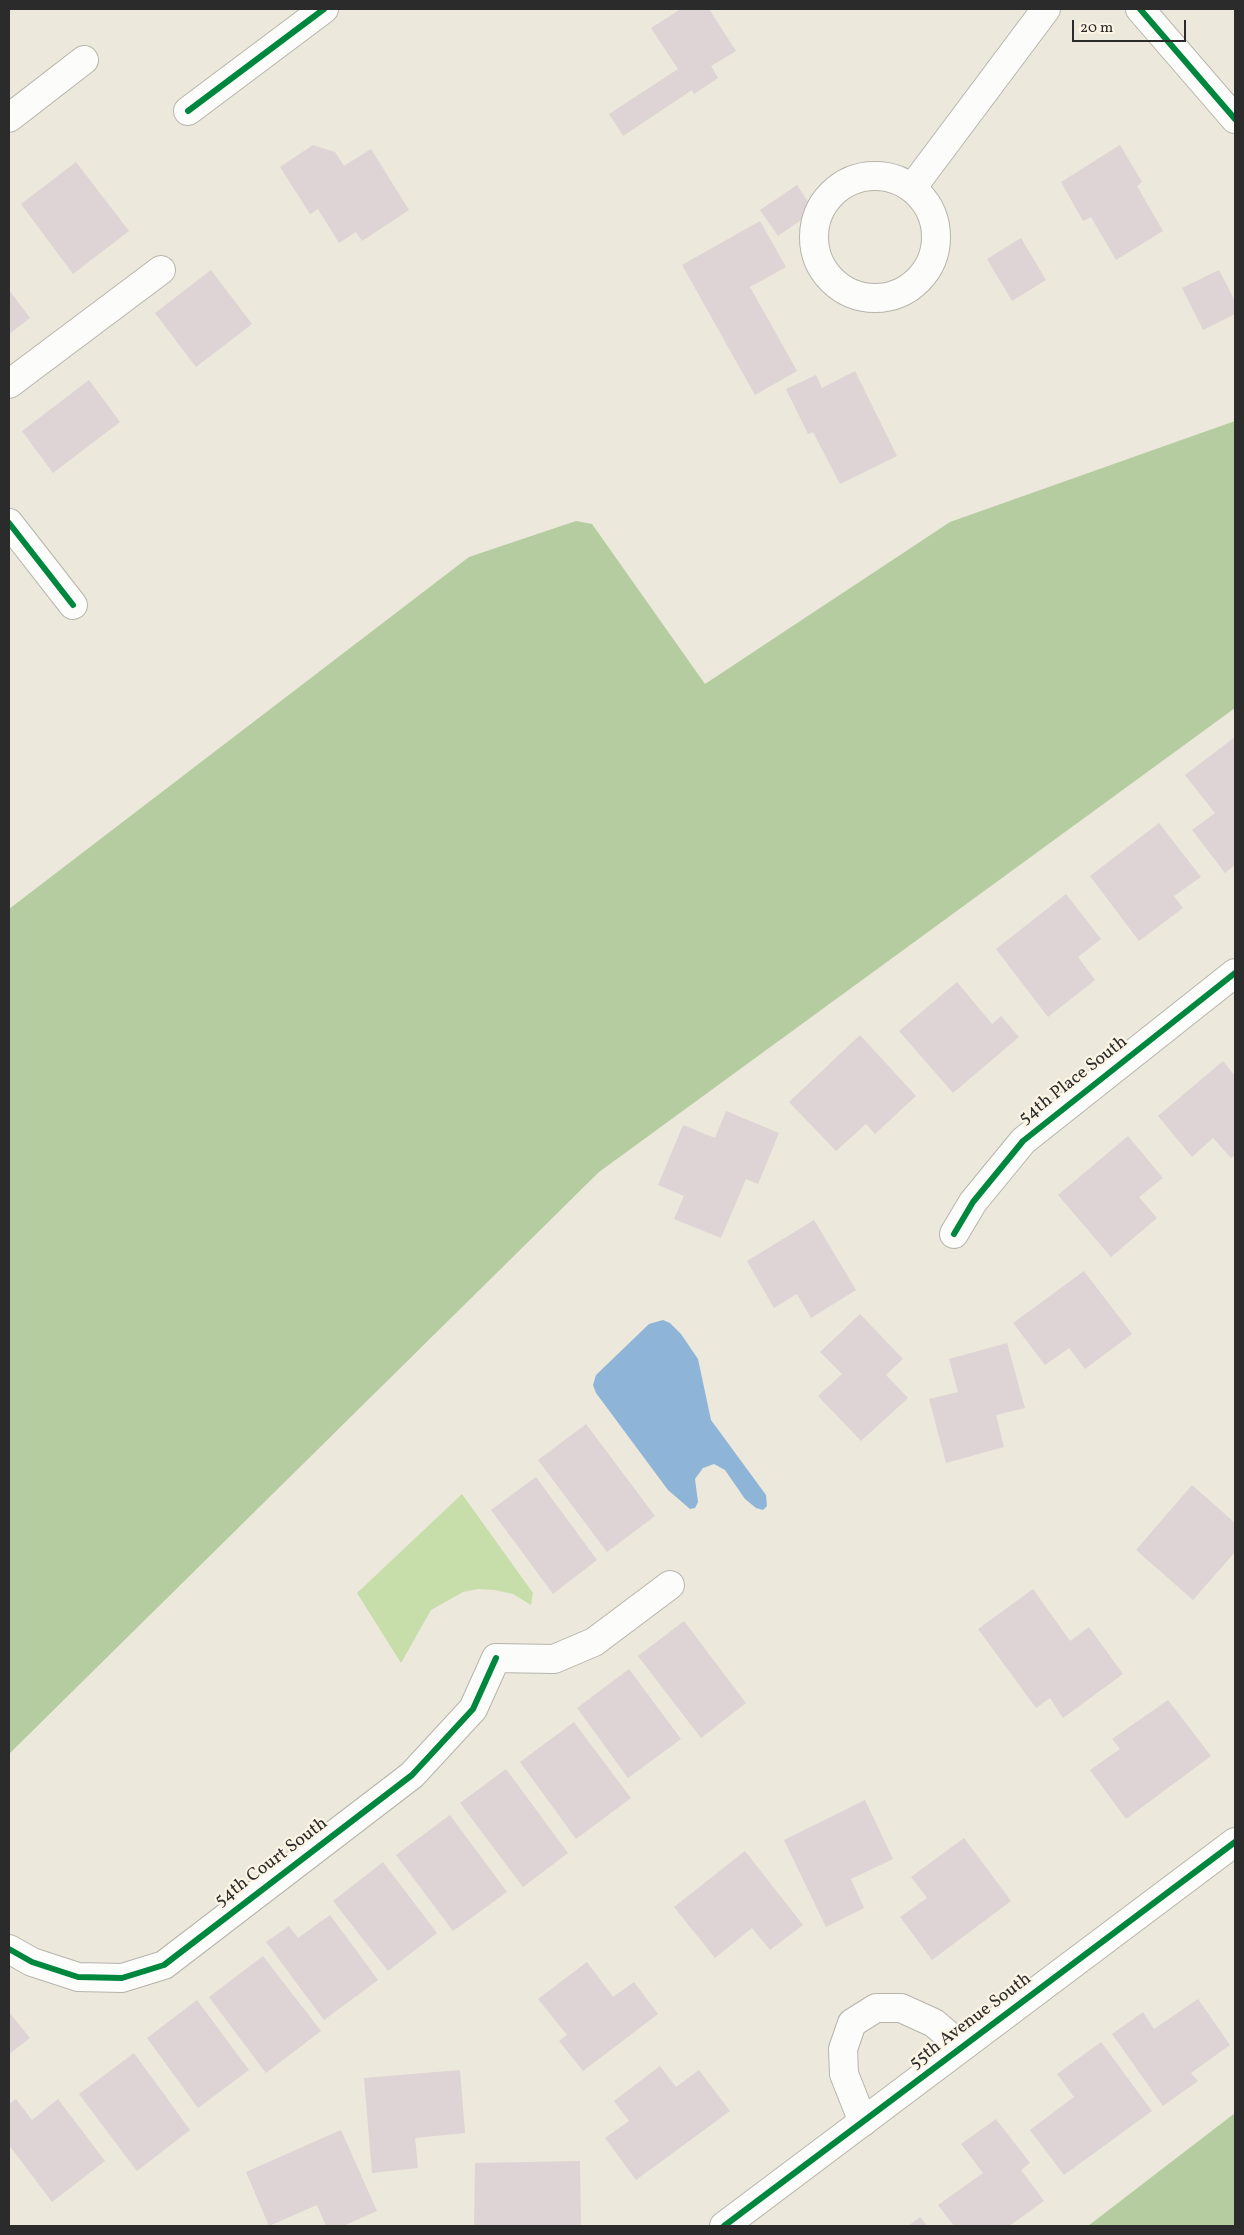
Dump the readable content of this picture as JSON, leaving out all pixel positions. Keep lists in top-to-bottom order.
{
  "streets": {
    "street": ["54th Place South", "54th Court South", "55th Avenue South"]
  },
  "scale_bar": "20 m"
}
